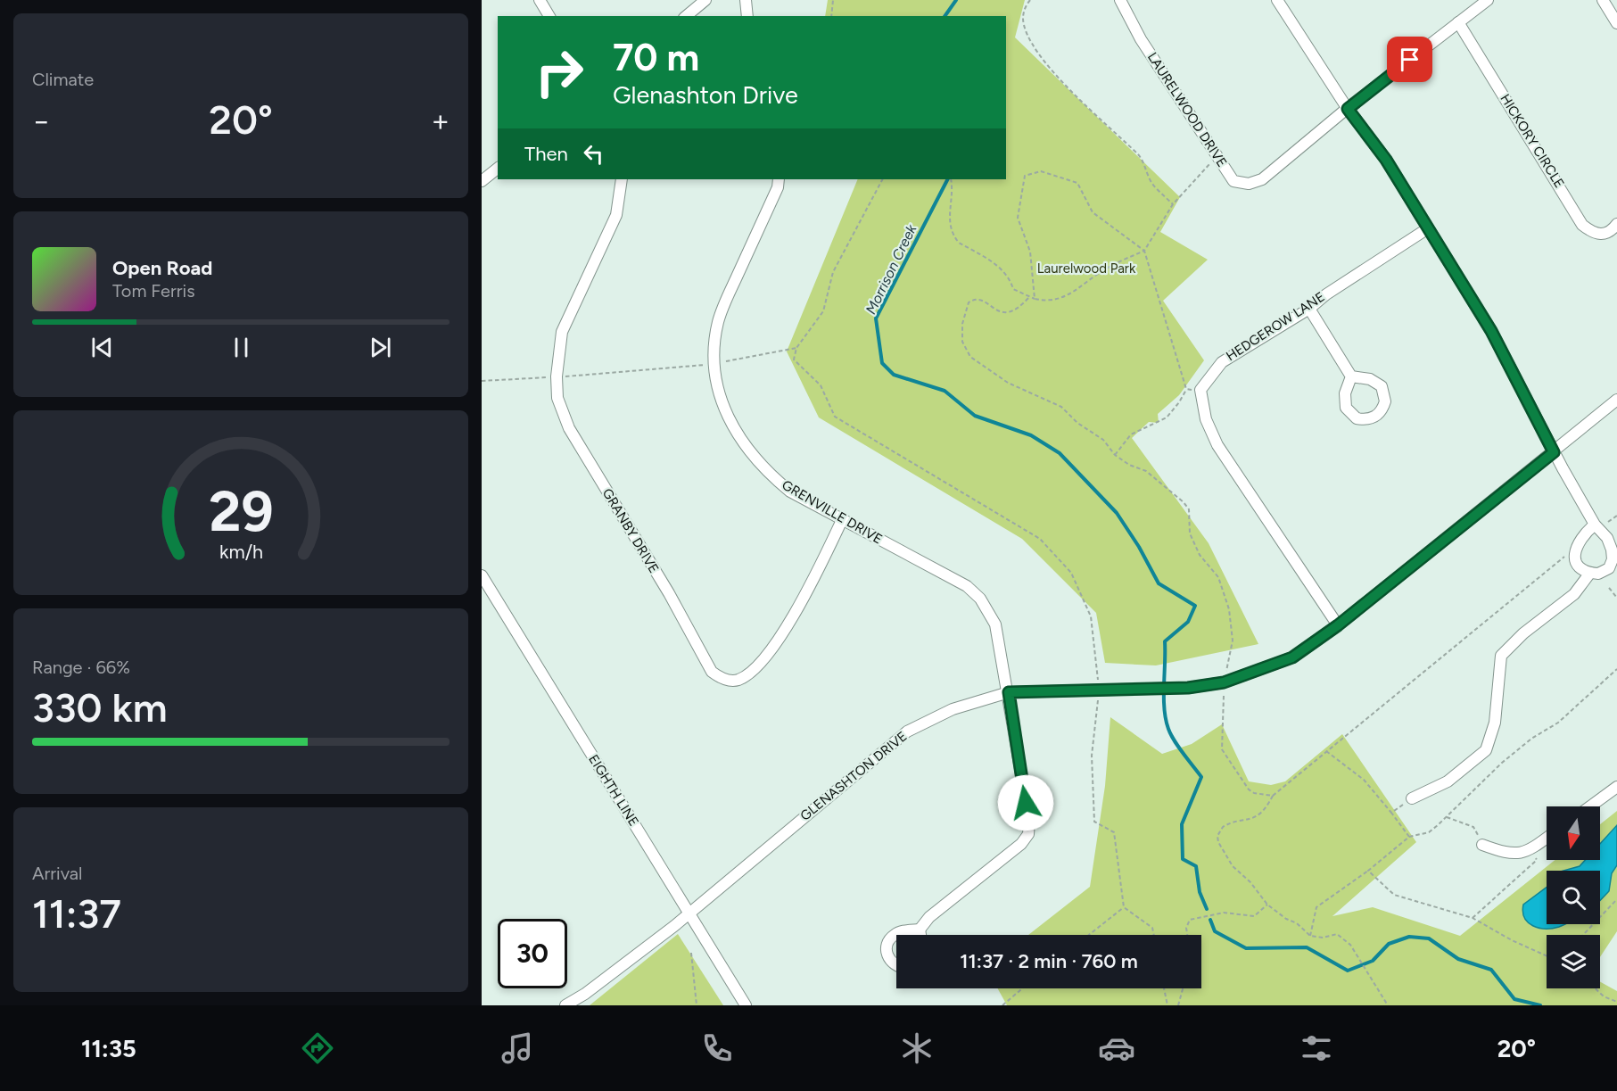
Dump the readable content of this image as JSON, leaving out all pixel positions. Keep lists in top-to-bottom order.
{
  "streets": {
    "street": [
      "LAURELWOOD DRIVE",
      "HICKORY CIRCLE",
      "HEDGEROW LANE",
      "GRENVILLE DRIVE",
      "GRANBY DRIVE",
      "GLENASHTON DRIVE",
      "EIGHTH LINE"
    ]
  },
  "crossings": [
    ["HEDGEROW LANE", "GLENASHTON DRIVE"],
    ["GRENVILLE DRIVE", "GRANBY DRIVE"],
    ["GRENVILLE DRIVE", "GLENASHTON DRIVE"],
    ["GLENASHTON DRIVE", "EIGHTH LINE"]
  ],
  "water": ["Morrison Creek"],
  "parks": ["Laurelwood Park"],
  "north": "bottom",
  "page": {
    "tile": [
      "Climate",
      ["Range · 66%", "330 km"],
      ["Arrival", "11:37"]
    ],
    "turn": ["70 m", "Glenashton Drive"],
    "heat": ["−", "20°", "+"],
    "then": "Then",
    "song": ["Open Road", "Tom Ferris"],
    "limit": "30",
    "trip": "11:37 · 2 min · 760 m",
    "tabs": ["11:35", "20°"],
    "gauge": ["29", "km/h"]
  }
}
